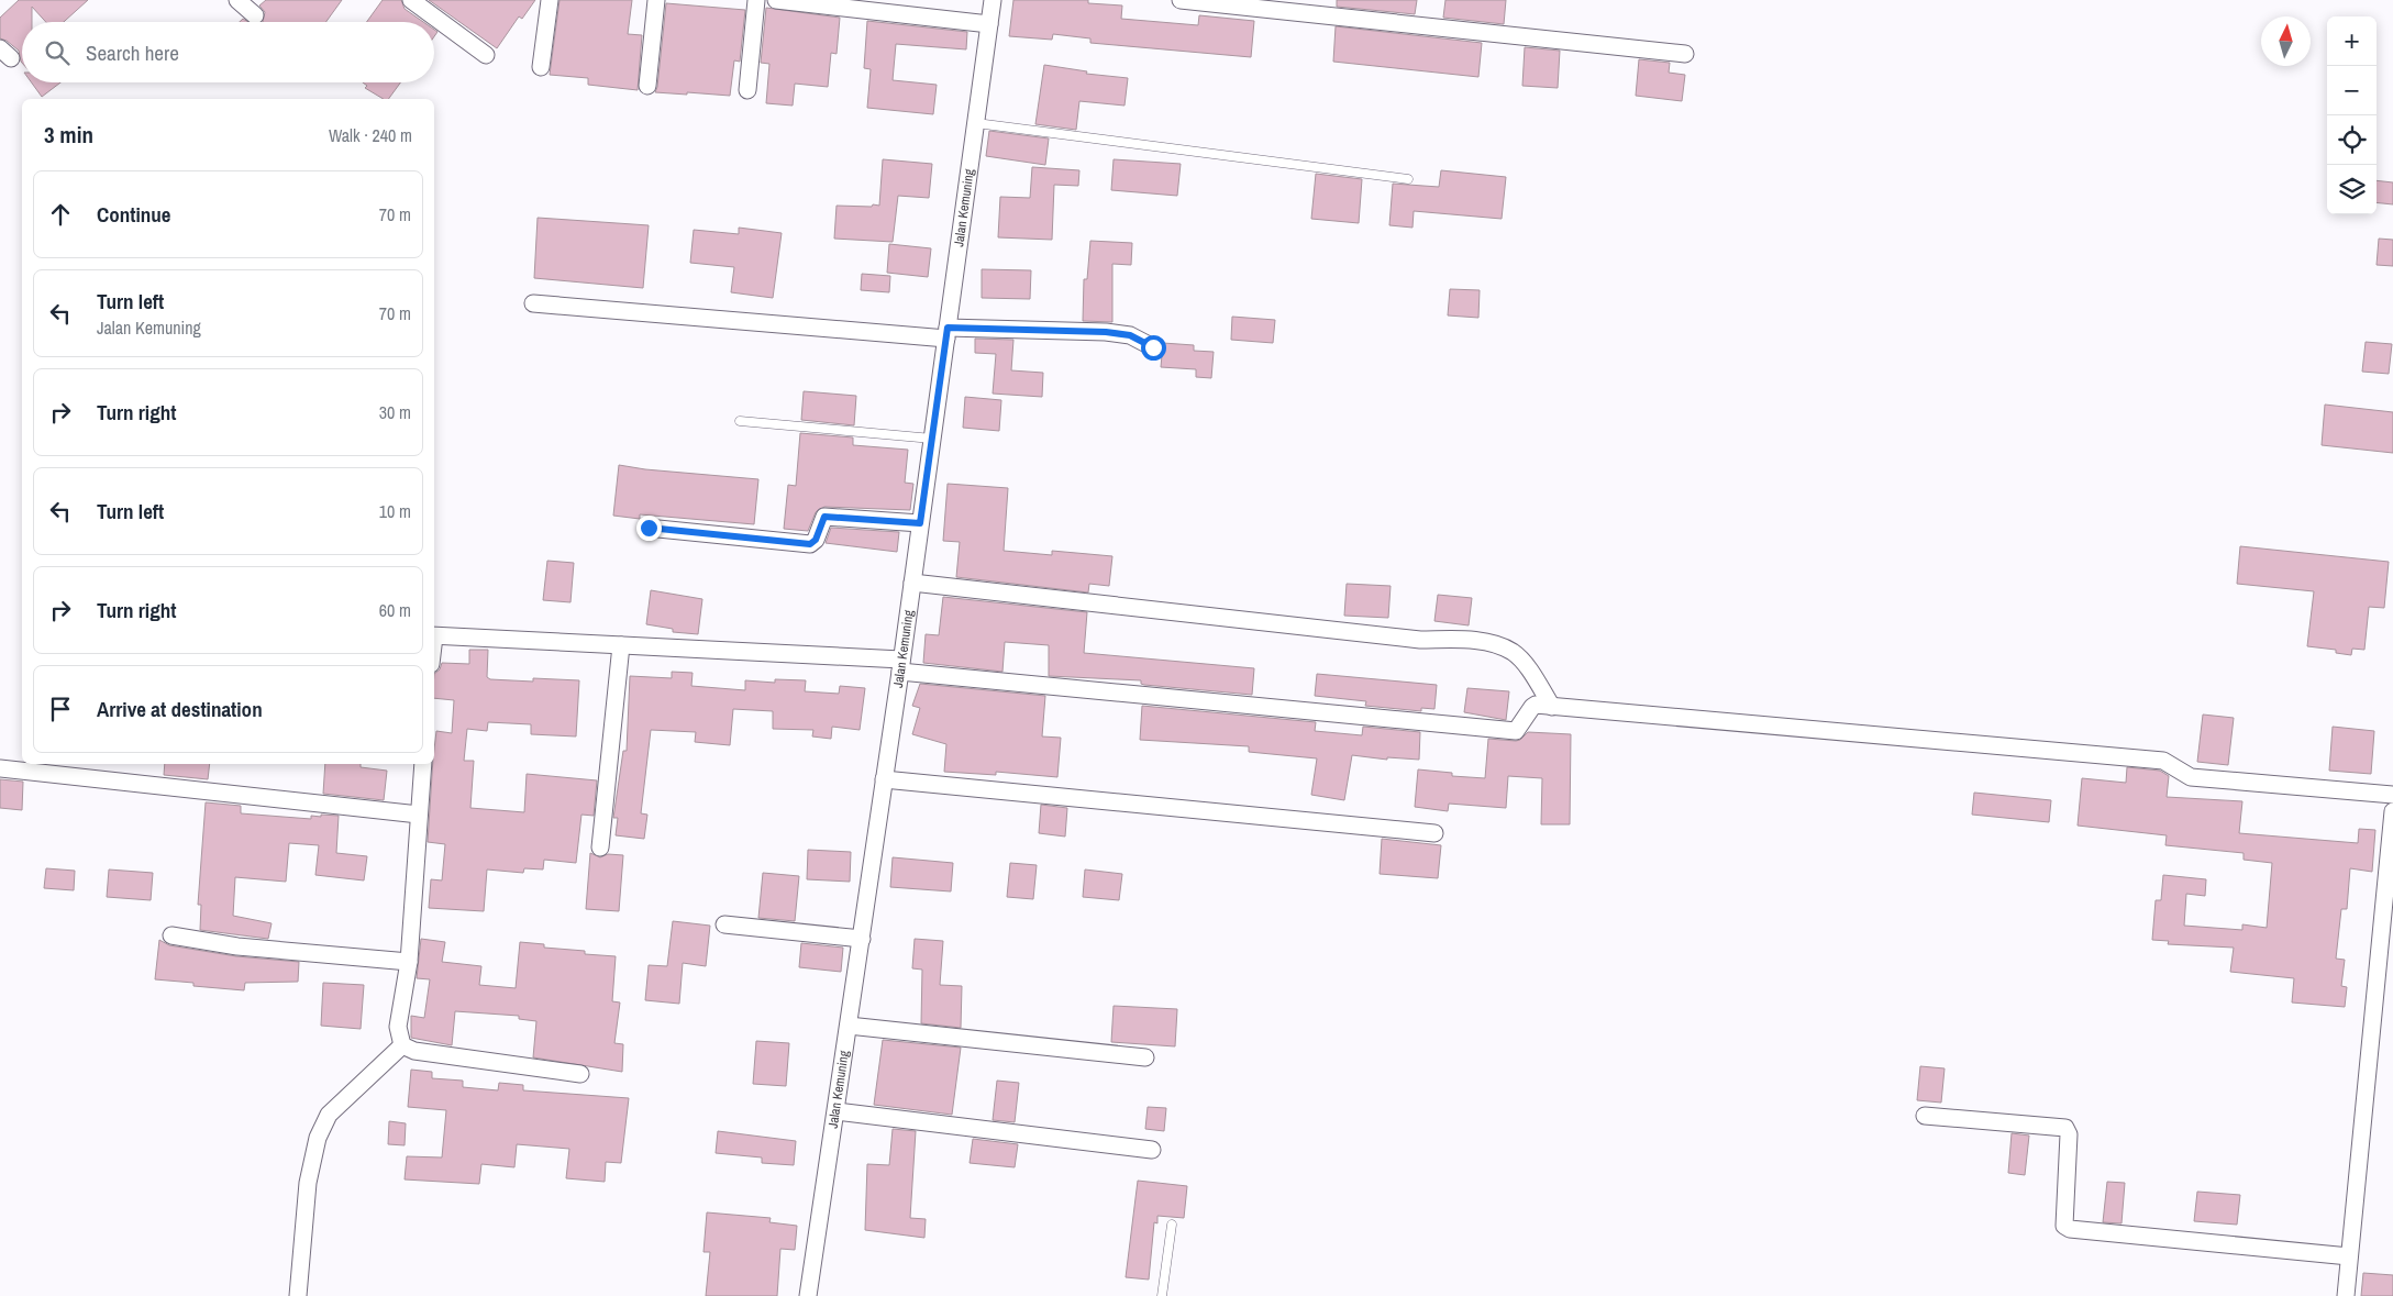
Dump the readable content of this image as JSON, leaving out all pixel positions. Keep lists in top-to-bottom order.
{
  "streets": {
    "street": ["Jalan Kemuning"]
  },
  "north": "top",
  "page": {
    "map_buttons": ["+", "−"],
    "search": "Search here",
    "heading": ["3 min", "Walk · 240 m"],
    "list": [
      ["Continue", "70 m"],
      ["Turn left", "Jalan Kemuning", "70 m"],
      ["Turn right", "30 m"],
      ["Turn left", "10 m"],
      ["Turn right", "60 m"],
      "Arrive at destination"
    ]
  }
}
